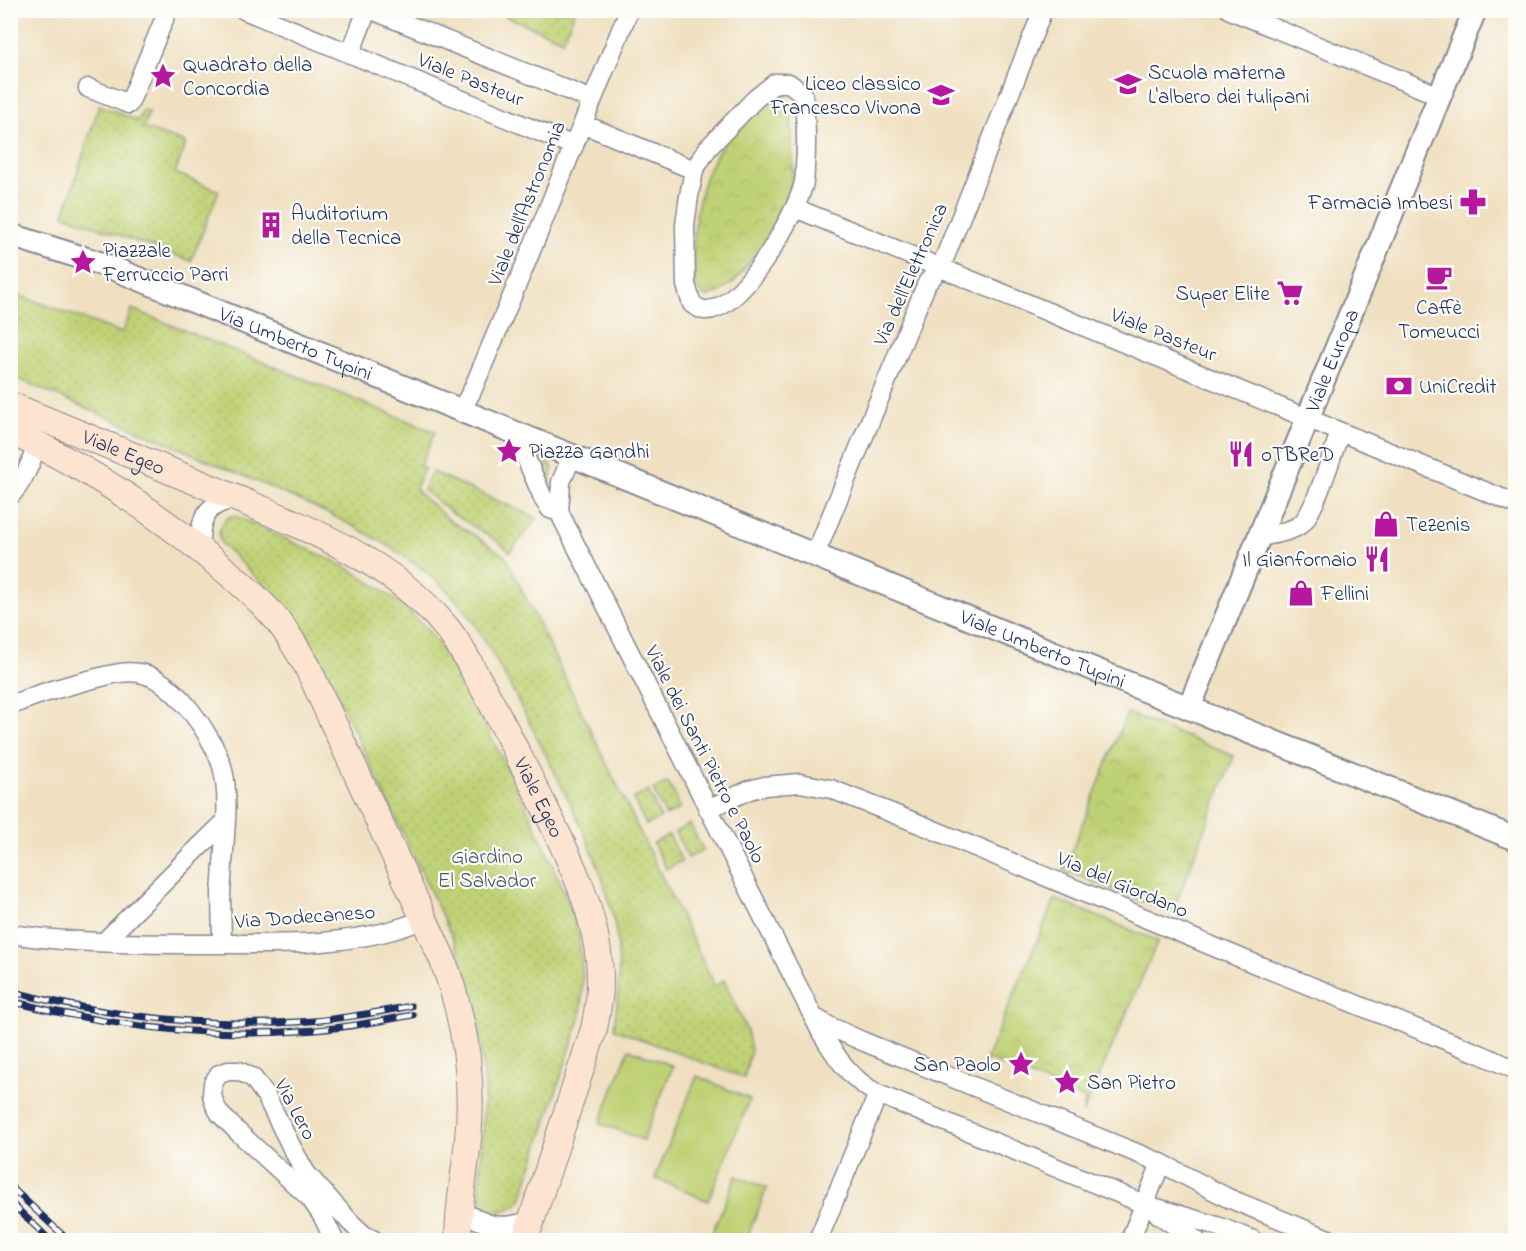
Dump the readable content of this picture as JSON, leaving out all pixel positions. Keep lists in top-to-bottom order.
{
  "streets": {
    "main road": ["Viale Egeo"],
    "street": [
      "Viale Pasteur",
      "Viale dell'Astronomia",
      "Via dell'Elettronica",
      "Via Umberto Tupini",
      "Viale Europa",
      "Viale Umberto Tupini",
      "Viale dei Santi Pietro e Paolo",
      "Via del Giordano",
      "Via Dodecaneso",
      "Via Lero"
    ]
  },
  "crossings": [
    ["Viale Pasteur", "Viale dell'Astronomia"],
    ["Viale Pasteur", "Via dell'Elettronica"],
    ["Viale Pasteur", "Viale Europa"],
    ["Viale dell'Astronomia", "Via Umberto Tupini"],
    ["Via dell'Elettronica", "Viale Umberto Tupini"],
    ["Viale Europa", "Viale Umberto Tupini"],
    ["Viale Egeo", "Via Dodecaneso"],
    ["Viale dei Santi Pietro e Paolo", "Via del Giordano"]
  ],
  "parks": ["Giardino El Salvador"],
  "places": {
    "place": [
      "Quadrato della Concordia",
      "Piazzale Ferruccio Parri",
      "Piazza Gandhi",
      "San Paolo",
      "San Pietro"
    ],
    "school or university": ["Scuola materna L'albero dei tulipani", "Liceo classico Francesco Vivona"],
    "pharmacy": ["Farmacia Imbesi"],
    "building": ["Auditorium della Tecnica"],
    "cafe": ["Caffè Tomeucci"],
    "supermarket": ["Super Elite"],
    "bank": ["UniCredit"],
    "restaurant": ["oTBReD", "Il Gianfornaio"],
    "shop": ["Tezenis", "Fellini"]
  }
}
